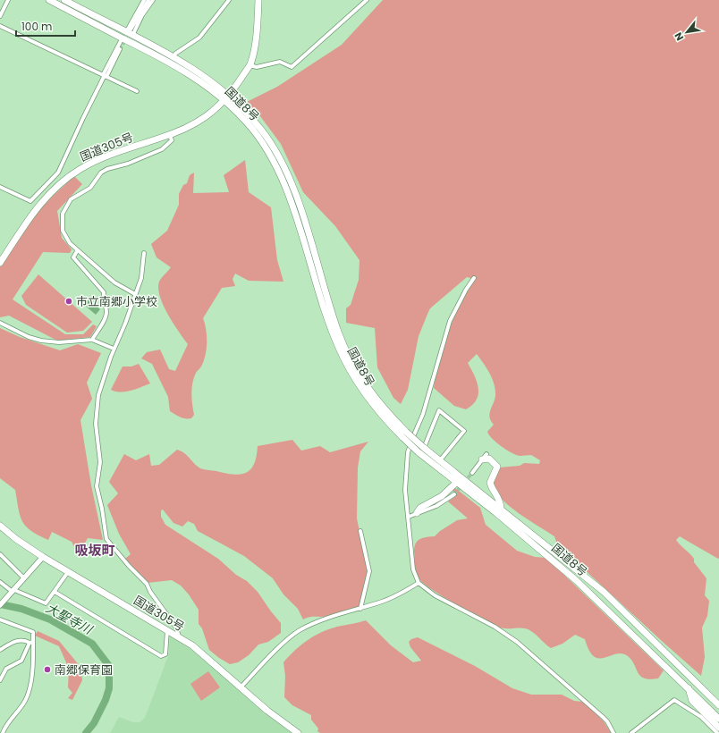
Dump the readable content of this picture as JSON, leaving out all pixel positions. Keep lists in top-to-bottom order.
{
  "streets": {
    "highway": ["国道8号", "国道305号"]
  },
  "crossings": [
    ["国道8号", "国道305号"]
  ],
  "districts": ["吸坂町"],
  "water": ["大聖寺川"],
  "places": ["市立南郷小学校", "南郷保育園"],
  "scale_bar": "100 m",
  "north": "bottom left"
}
